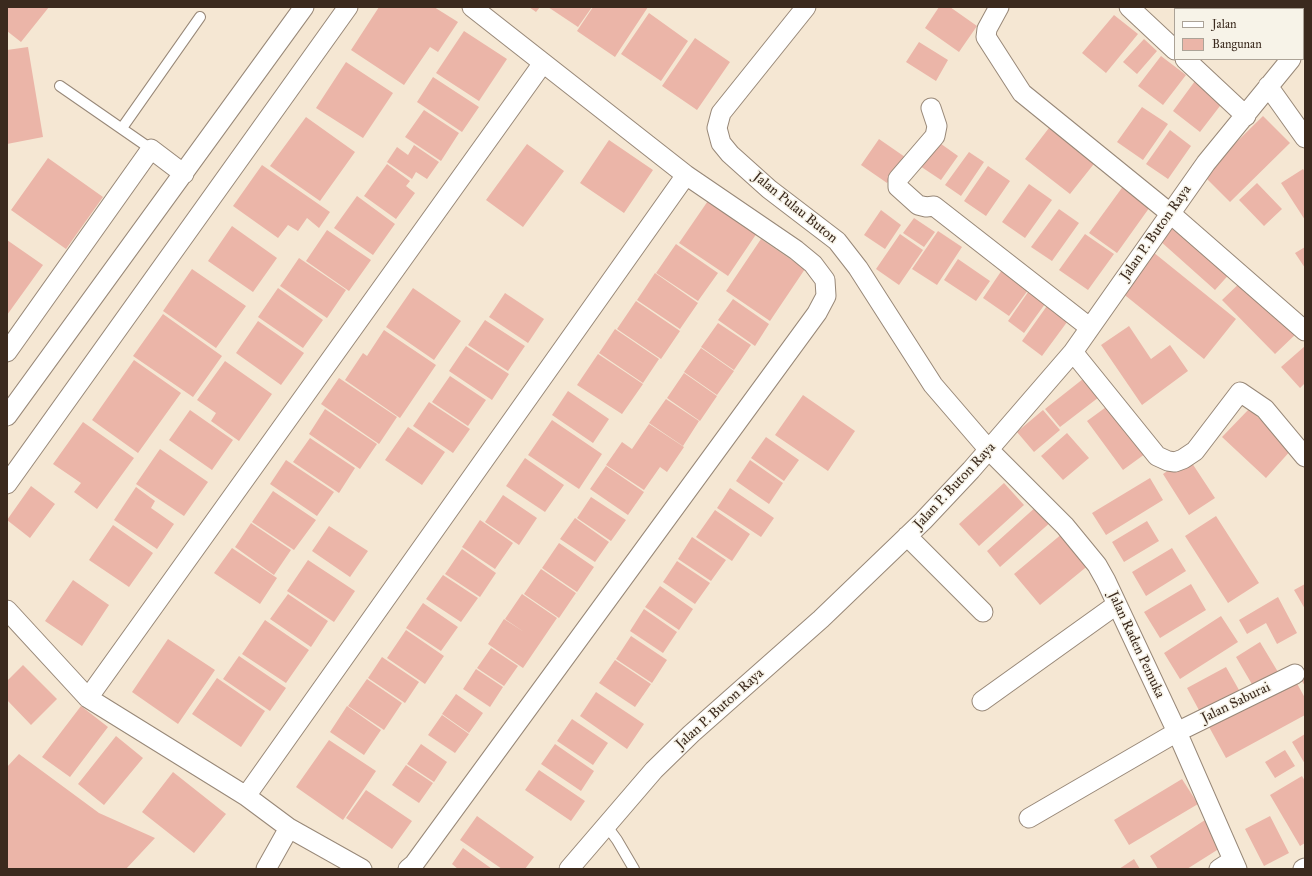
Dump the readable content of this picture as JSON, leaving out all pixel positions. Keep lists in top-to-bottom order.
{
  "streets": {
    "street": [
      "Jalan Pulau Buton",
      "Jalan P. Buton Raya",
      "Jalan Raden Pemuka",
      "Jalan Saburai"
    ]
  },
  "crossings": [
    ["Jalan Pulau Buton", "Jalan P. Buton Raya"],
    ["Jalan Pulau Buton", "Jalan Raden Pemuka"],
    ["Jalan P. Buton Raya", "Jalan Raden Pemuka"],
    ["Jalan Raden Pemuka", "Jalan Saburai"]
  ],
  "legend": ["Jalan", "Bangunan"]
}
